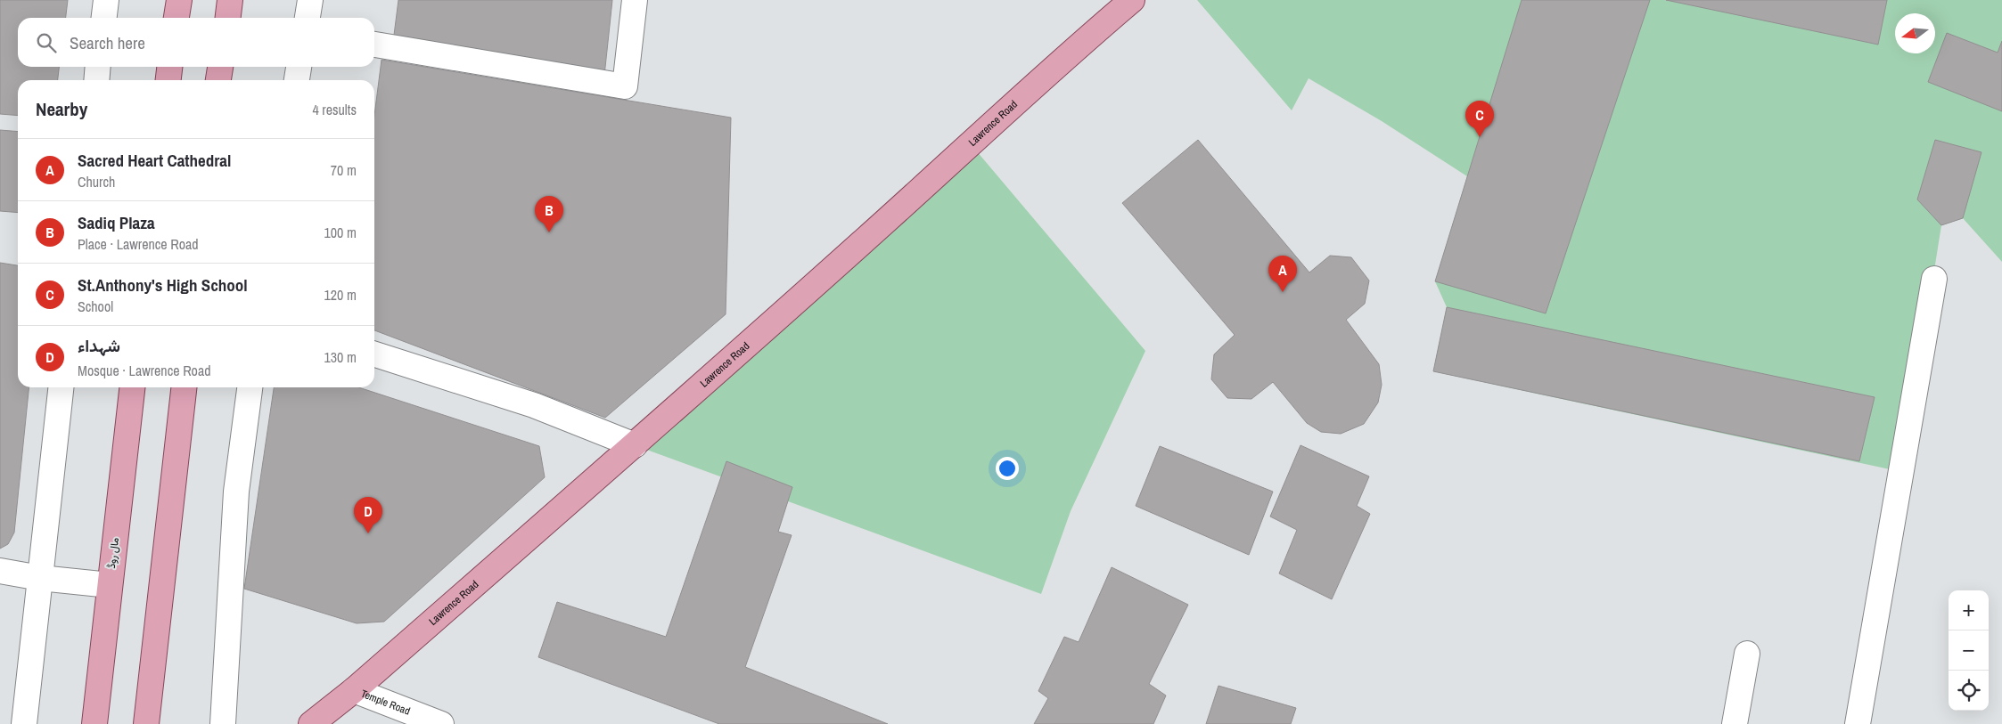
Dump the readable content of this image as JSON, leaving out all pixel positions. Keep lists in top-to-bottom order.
{
  "streets": {
    "main road": ["Lawrence Road", "مال روڈ"],
    "street": ["Temple Road"]
  },
  "crossings": [
    ["Lawrence Road", "Temple Road"]
  ],
  "north": "left",
  "page": {
    "search": "Search here",
    "heading": ["Nearby", "4 results"],
    "pins": [
      "C",
      "B",
      "A",
      "D"
    ],
    "list": [
      {
        "mark": "A",
        "name": "Sacred Heart Cathedral",
        "note": "Church",
        "value": "70 m"
      },
      {
        "mark": "B",
        "name": "Sadiq Plaza",
        "note": "Place · Lawrence Road",
        "value": "100 m"
      },
      {
        "mark": "C",
        "name": "St.Anthony's High School",
        "note": "School",
        "value": "120 m"
      },
      {
        "mark": "D",
        "name": "شہداء",
        "note": "Mosque · Lawrence Road",
        "value": "130 m"
      }
    ],
    "map_buttons": ["+", "−"]
  }
}
